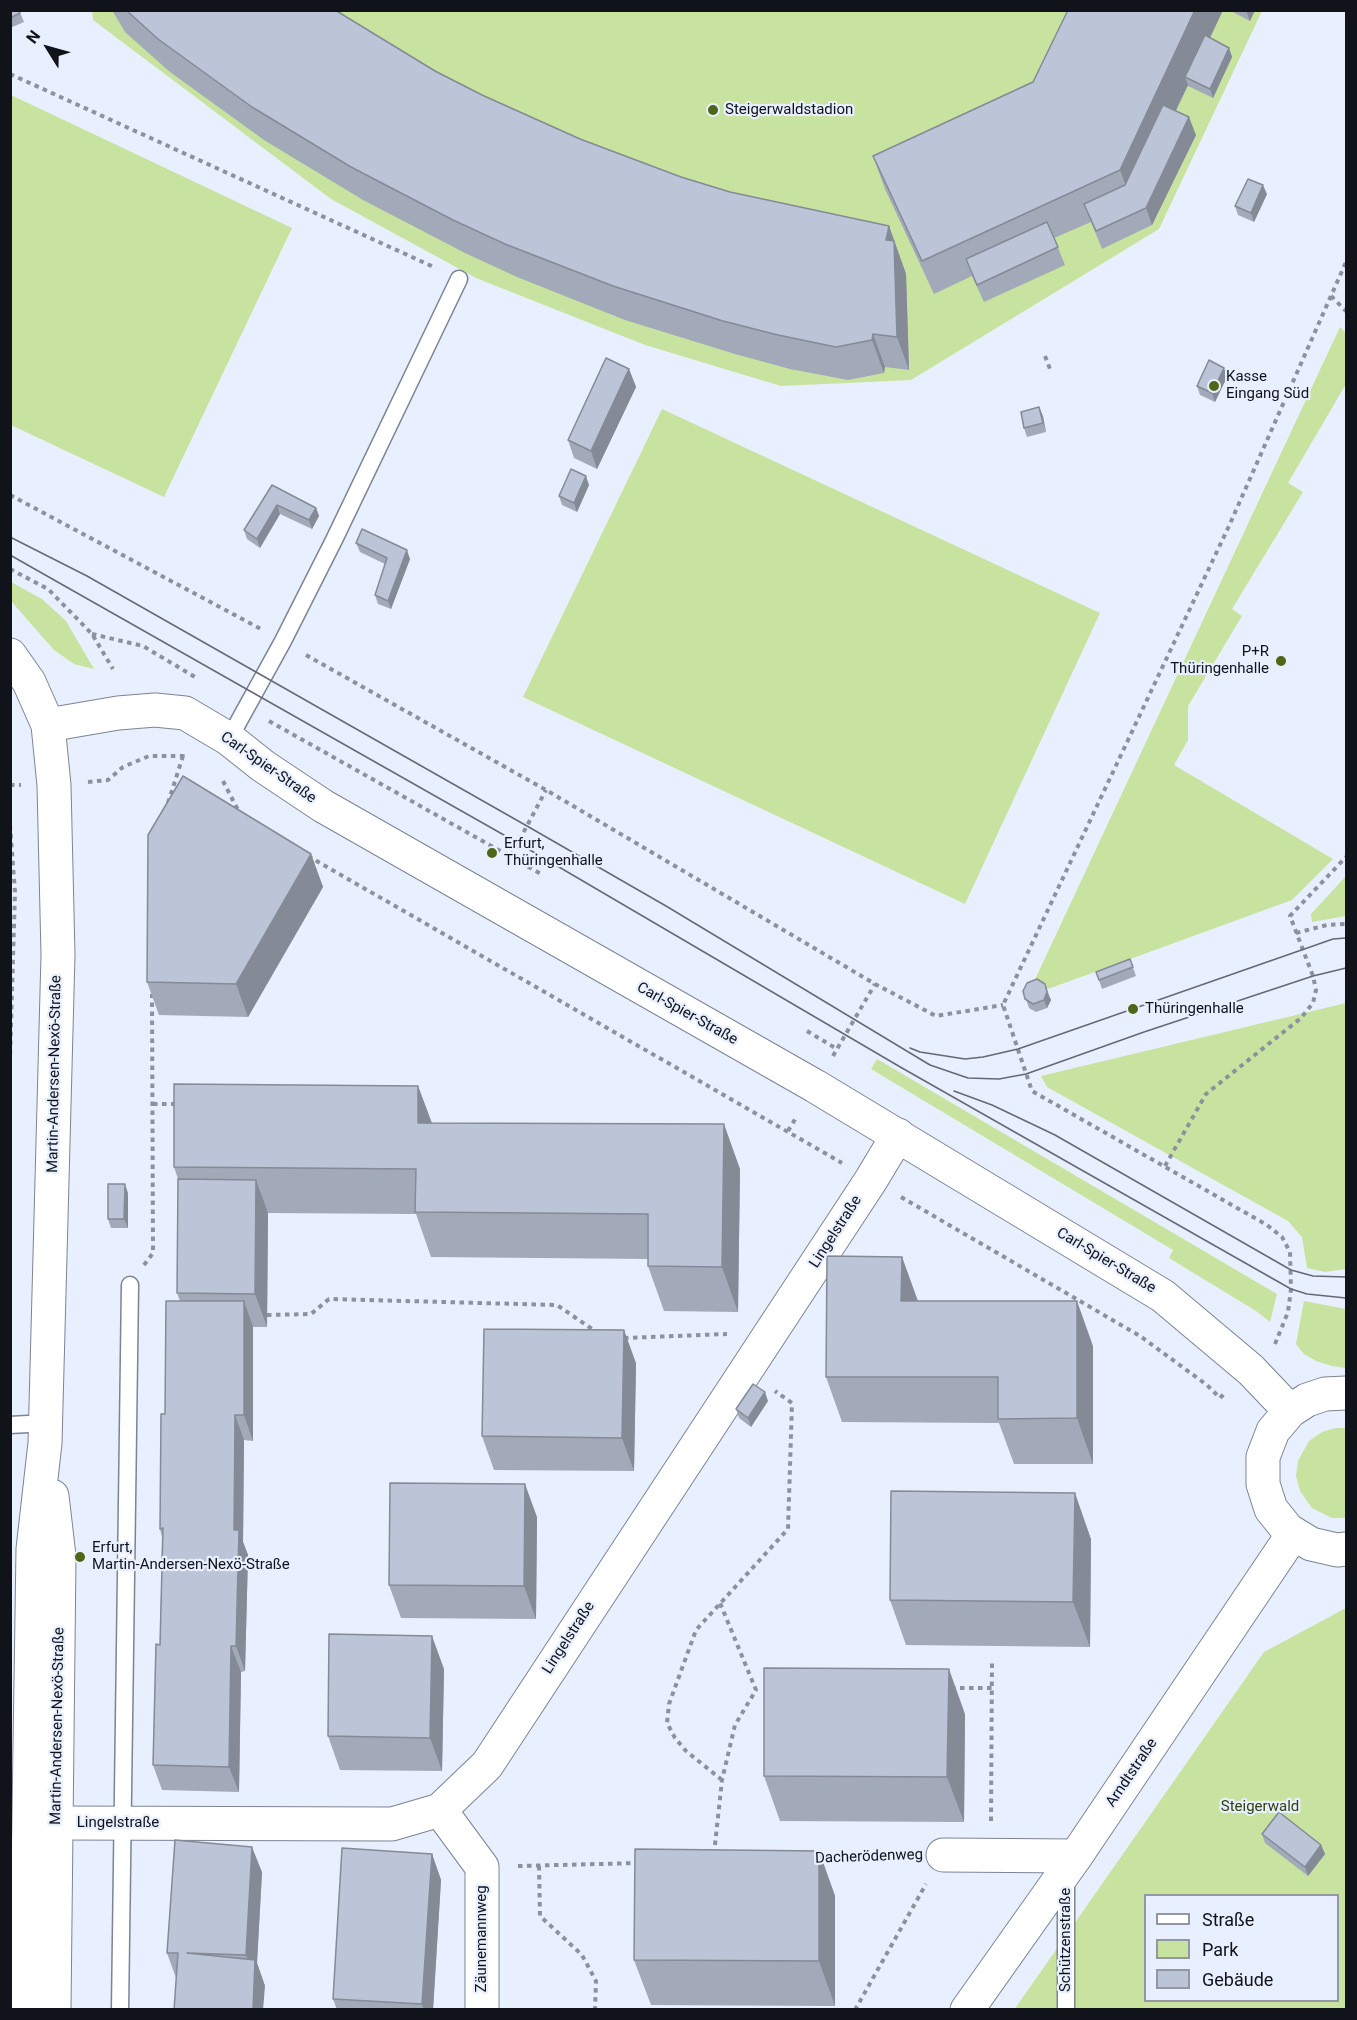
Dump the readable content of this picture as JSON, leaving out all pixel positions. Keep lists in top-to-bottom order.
{
  "streets": {
    "street": [
      "Carl-Spier-Straße",
      "Martin-Andersen-Nexö-Straße",
      "Lingelstraße",
      "Arndtstraße",
      "Dacherödenweg",
      "Zäunemannweg"
    ],
    "lane": ["Schützenstraße"]
  },
  "crossings": [
    ["Carl-Spier-Straße", "Martin-Andersen-Nexö-Straße"],
    ["Carl-Spier-Straße", "Lingelstraße"],
    ["Martin-Andersen-Nexö-Straße", "Lingelstraße"],
    ["Lingelstraße", "Zäunemannweg"],
    ["Arndtstraße", "Dacherödenweg"],
    ["Arndtstraße", "Schützenstraße"],
    ["Dacherödenweg", "Schützenstraße"]
  ],
  "parks": ["Steigerwald"],
  "places": [
    "Steigerwaldstadion",
    "Kasse Eingang Süd",
    "P+R Thüringenhalle",
    "Erfurt, Thüringenhalle",
    "Thüringenhalle",
    "Erfurt, Martin-Andersen-Nexö-Straße"
  ],
  "legend": ["Straße", "Park", "Gebäude"],
  "north": "top left"
}
